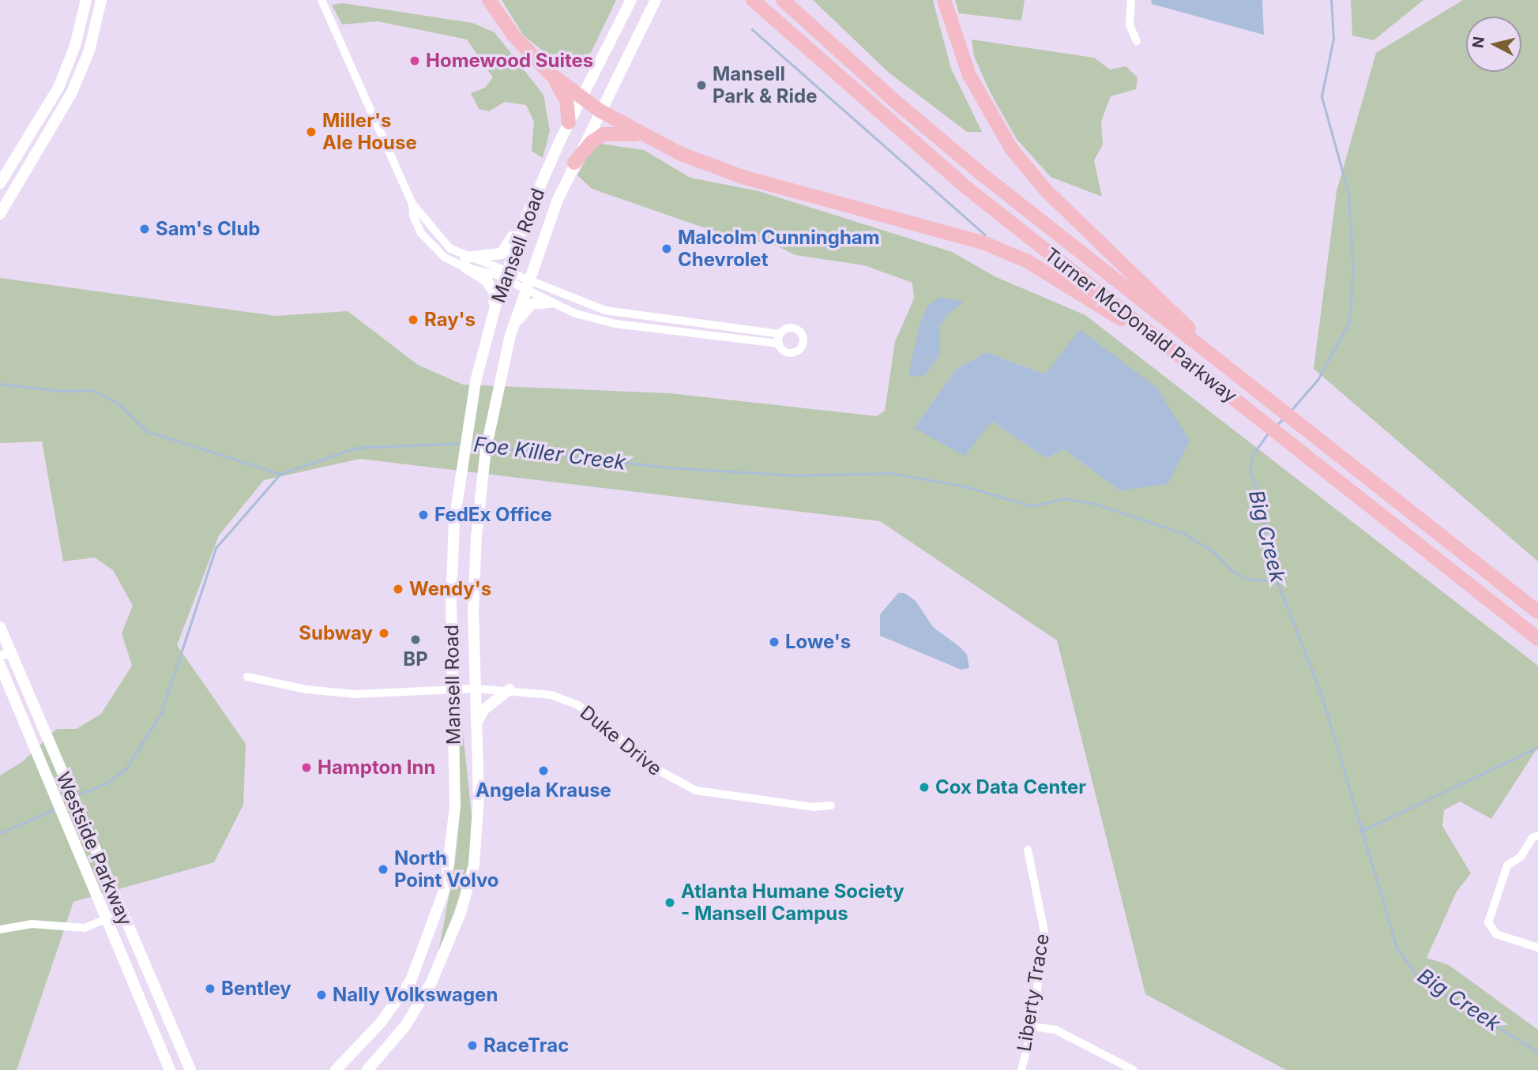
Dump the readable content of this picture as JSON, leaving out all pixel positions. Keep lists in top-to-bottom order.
{
  "streets": {
    "highway": ["Turner McDonald Parkway"],
    "main road": ["Mansell Road", "Westside Parkway"],
    "street": ["Duke Drive", "Liberty Trace"]
  },
  "crossings": [
    ["Mansell Road", "Duke Drive"]
  ],
  "water": ["Foe Killer Creek", "Big Creek"],
  "places": [
    "Homewood Suites",
    "Mansell Park & Ride",
    "Miller's Ale House",
    "Sam's Club",
    "Malcolm Cunningham Chevrolet",
    "Ray's",
    "FedEx Office",
    "Wendy's",
    "Subway",
    "BP",
    "Lowe's",
    "Hampton Inn",
    "Angela Krause",
    "Cox Data Center",
    "North Point Volvo",
    "Atlanta Humane Society - Mansell Campus",
    "Bentley",
    "Nally Volkswagen",
    "RaceTrac"
  ],
  "north": "left"
}
